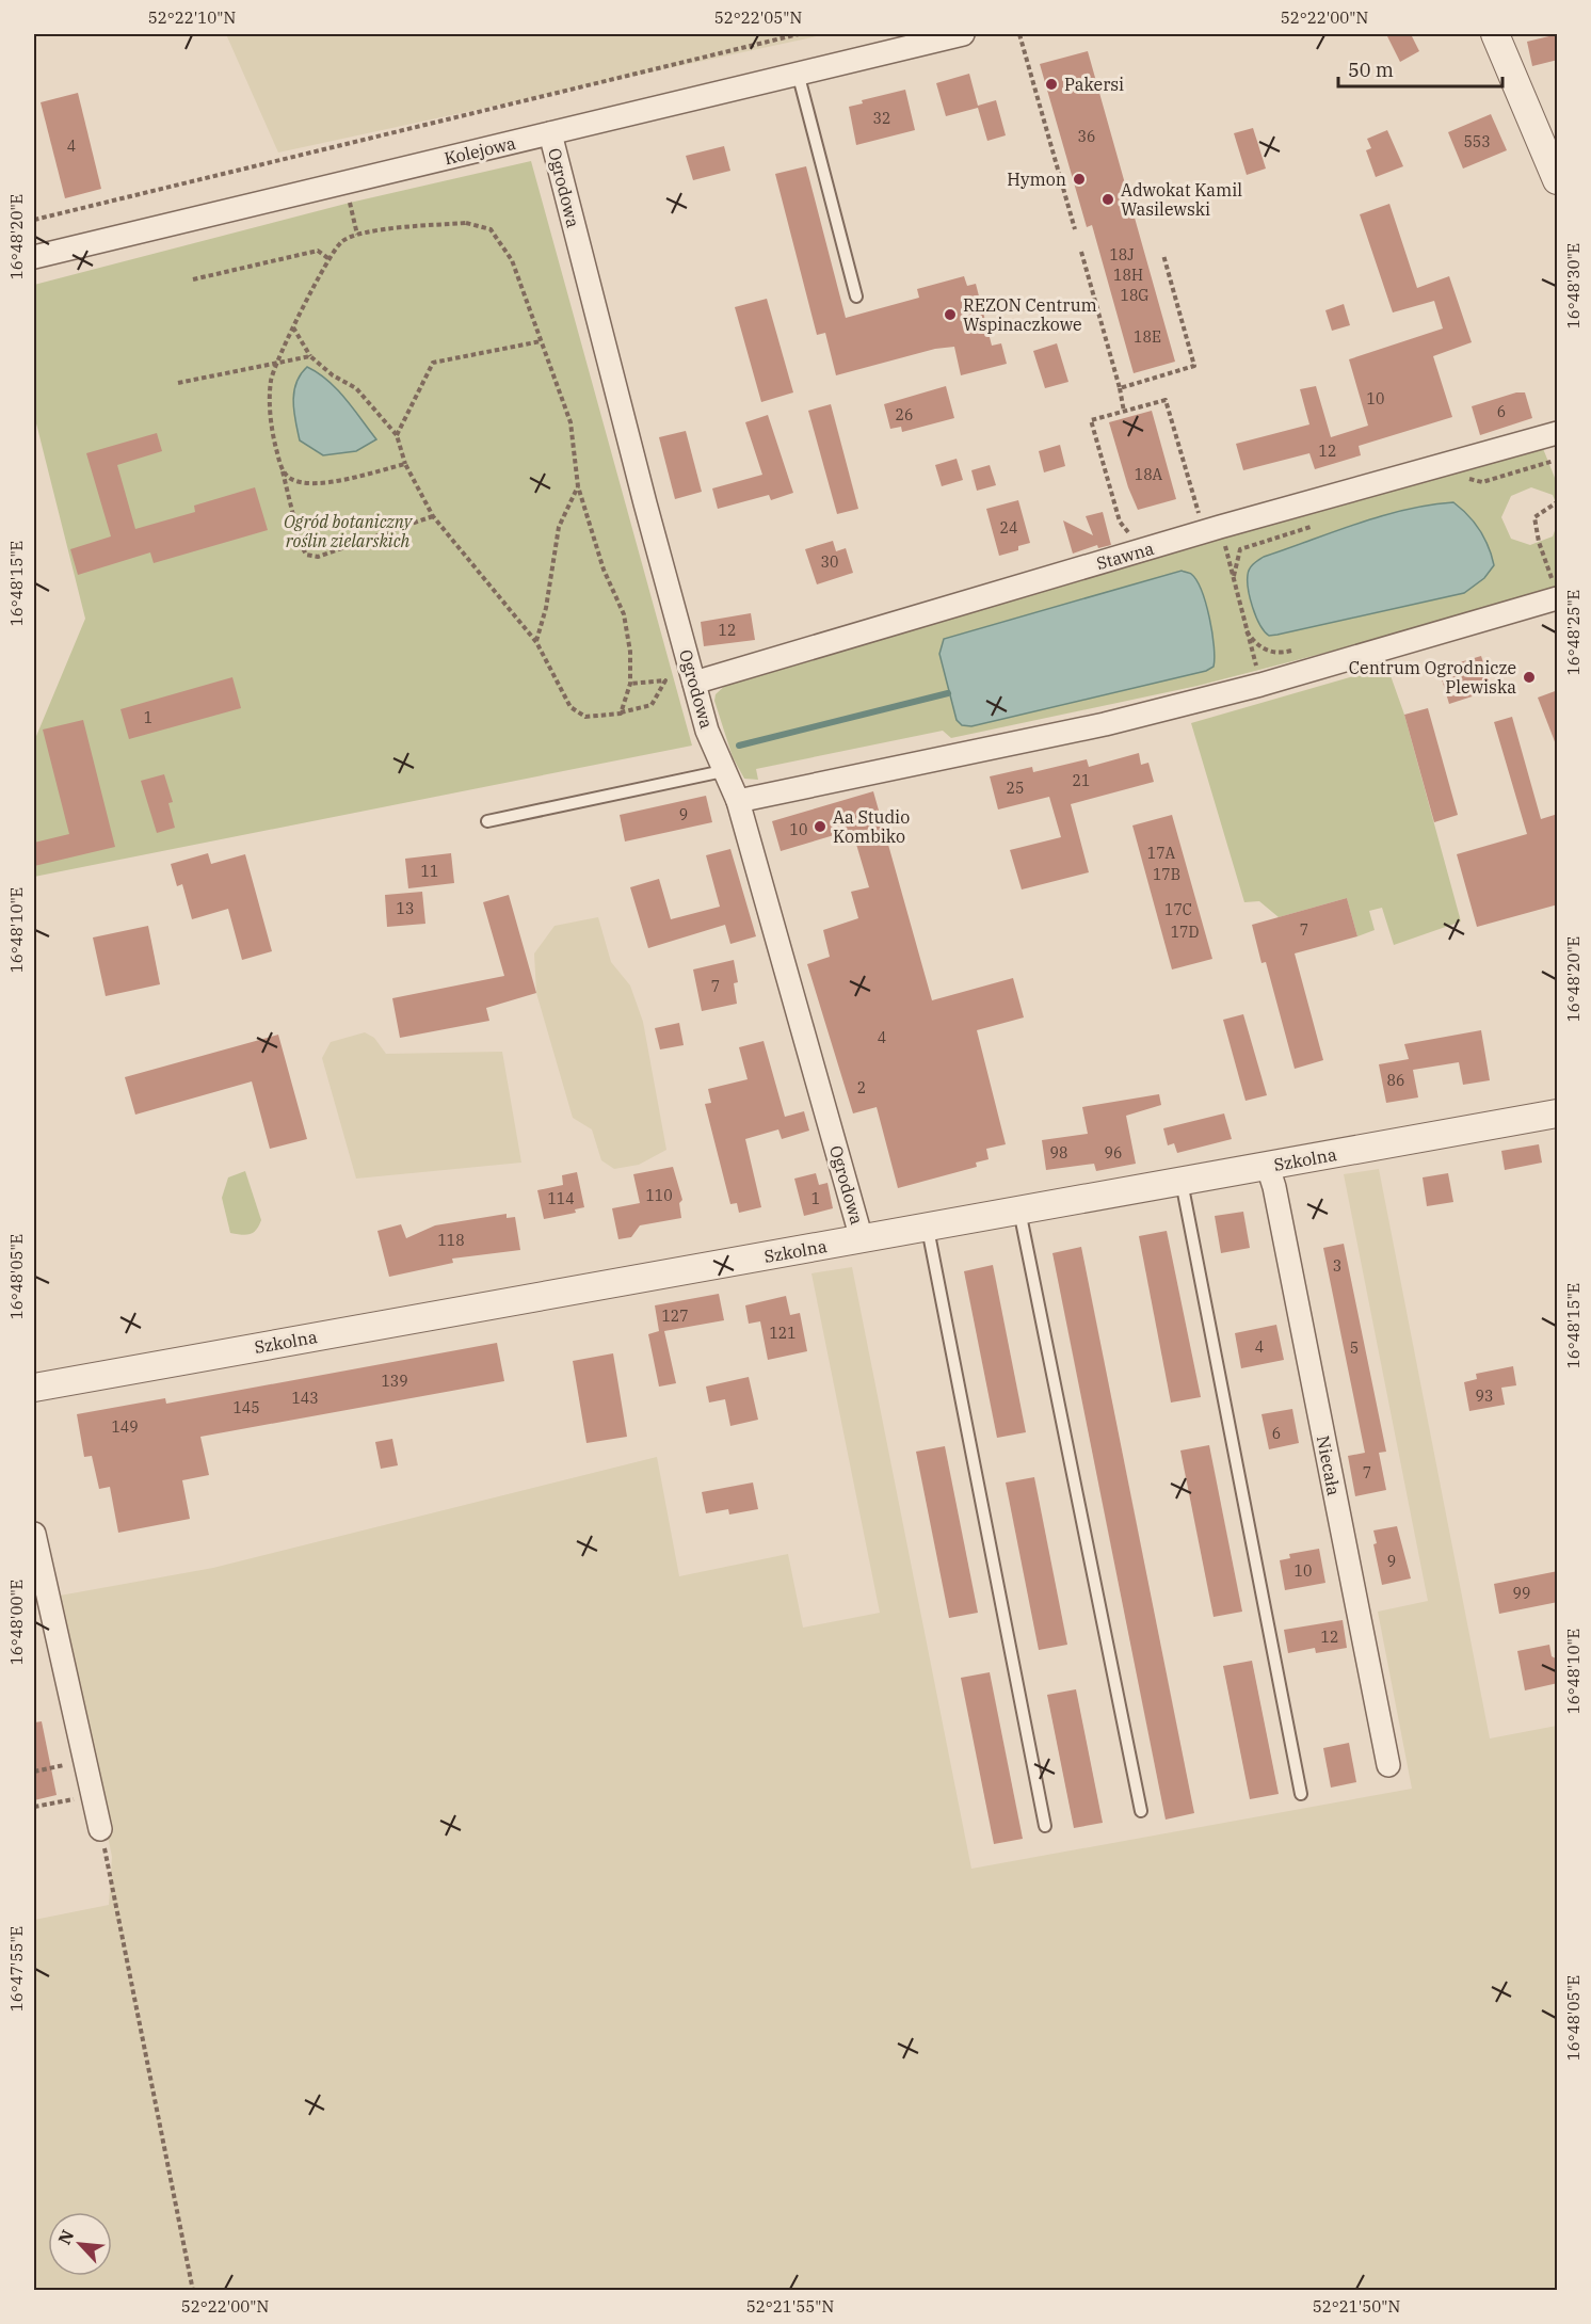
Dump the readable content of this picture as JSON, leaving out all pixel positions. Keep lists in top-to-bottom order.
{
  "streets": {
    "street": [
      "Kolejowa",
      "Ogrodowa",
      "Stawna",
      "Szkolna",
      "Niecała"
    ]
  },
  "crossings": [
    ["Kolejowa", "Ogrodowa"],
    ["Ogrodowa", "Stawna"],
    ["Ogrodowa", "Szkolna"],
    ["Szkolna", "Niecała"]
  ],
  "parks": ["Ogród botaniczny roślin zielarskich"],
  "places": [
    "Pakersi",
    "Hymon",
    "Adwokat Kamil Wasilewski",
    "REZON Centrum Wspinaczkowe",
    "Centrum Ogrodnicze Plewiska",
    "Aa Studio Kombiko"
  ],
  "house_numbers": [
    "32",
    "36",
    "553",
    "4",
    "18J",
    "18H",
    "18G",
    "18E",
    "10",
    "6",
    "26",
    "12",
    "18A",
    "24",
    "30",
    "12",
    "1",
    "21",
    "25",
    "9",
    "10",
    "17A",
    "11",
    "17B",
    "13",
    "17C",
    "7",
    "17D",
    "7",
    "4",
    "86",
    "2",
    "98",
    "96",
    "110",
    "114",
    "1",
    "118",
    "3",
    "127",
    "121",
    "4",
    "5",
    "139",
    "93",
    "143",
    "145",
    "149",
    "6",
    "7",
    "9",
    "10",
    "99",
    "12"
  ],
  "scale_bar": "50 m",
  "north": "top left",
  "coordinates": [
    "52°22'10\"N",
    "52°22'05\"N",
    "52°22'00\"N",
    "16°48'20\"E",
    "16°48'30\"E",
    "16°48'15\"E",
    "16°48'25\"E",
    "16°48'10\"E",
    "16°48'05\"E",
    "16°48'00\"E",
    "16°47'55\"E",
    "52°21'55\"N",
    "52°21'50\"N"
  ]
}
